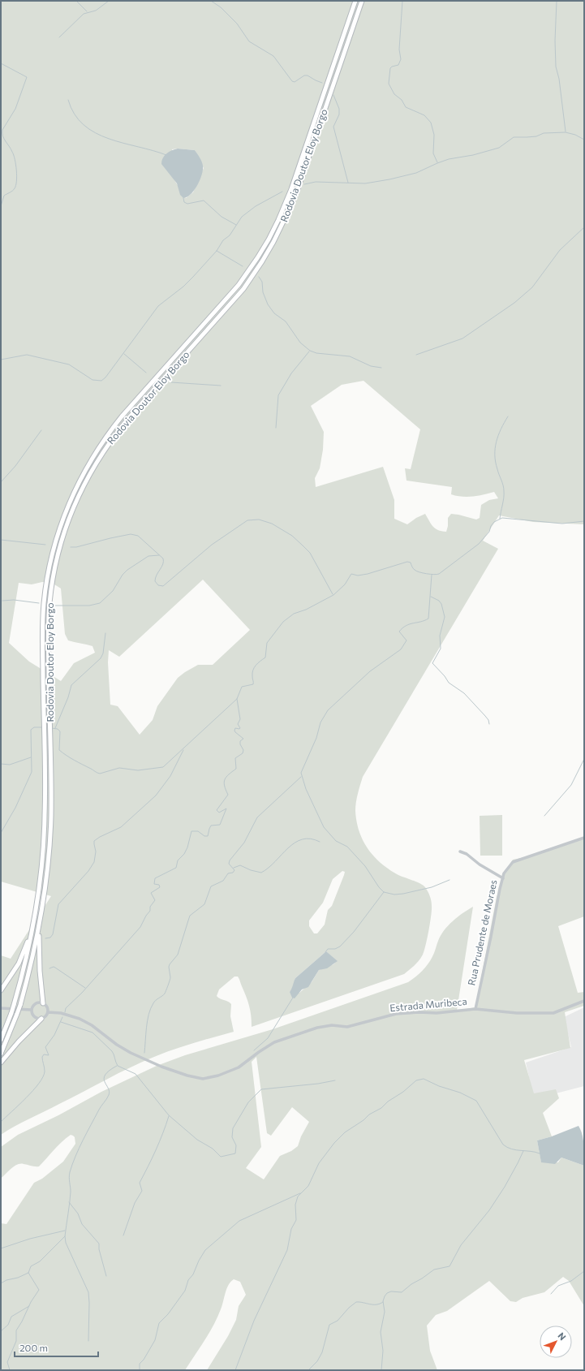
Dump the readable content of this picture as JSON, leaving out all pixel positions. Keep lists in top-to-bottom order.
{
  "streets": {
    "highway": ["Rodovia Doutor Eloy Borgo"],
    "street": ["Rua Prudente de Moraes", "Estrada Muribeca"]
  },
  "crossings": [
    ["Rua Prudente de Moraes", "Estrada Muribeca"]
  ],
  "scale_bar": "200 m",
  "north": "top right"
}
